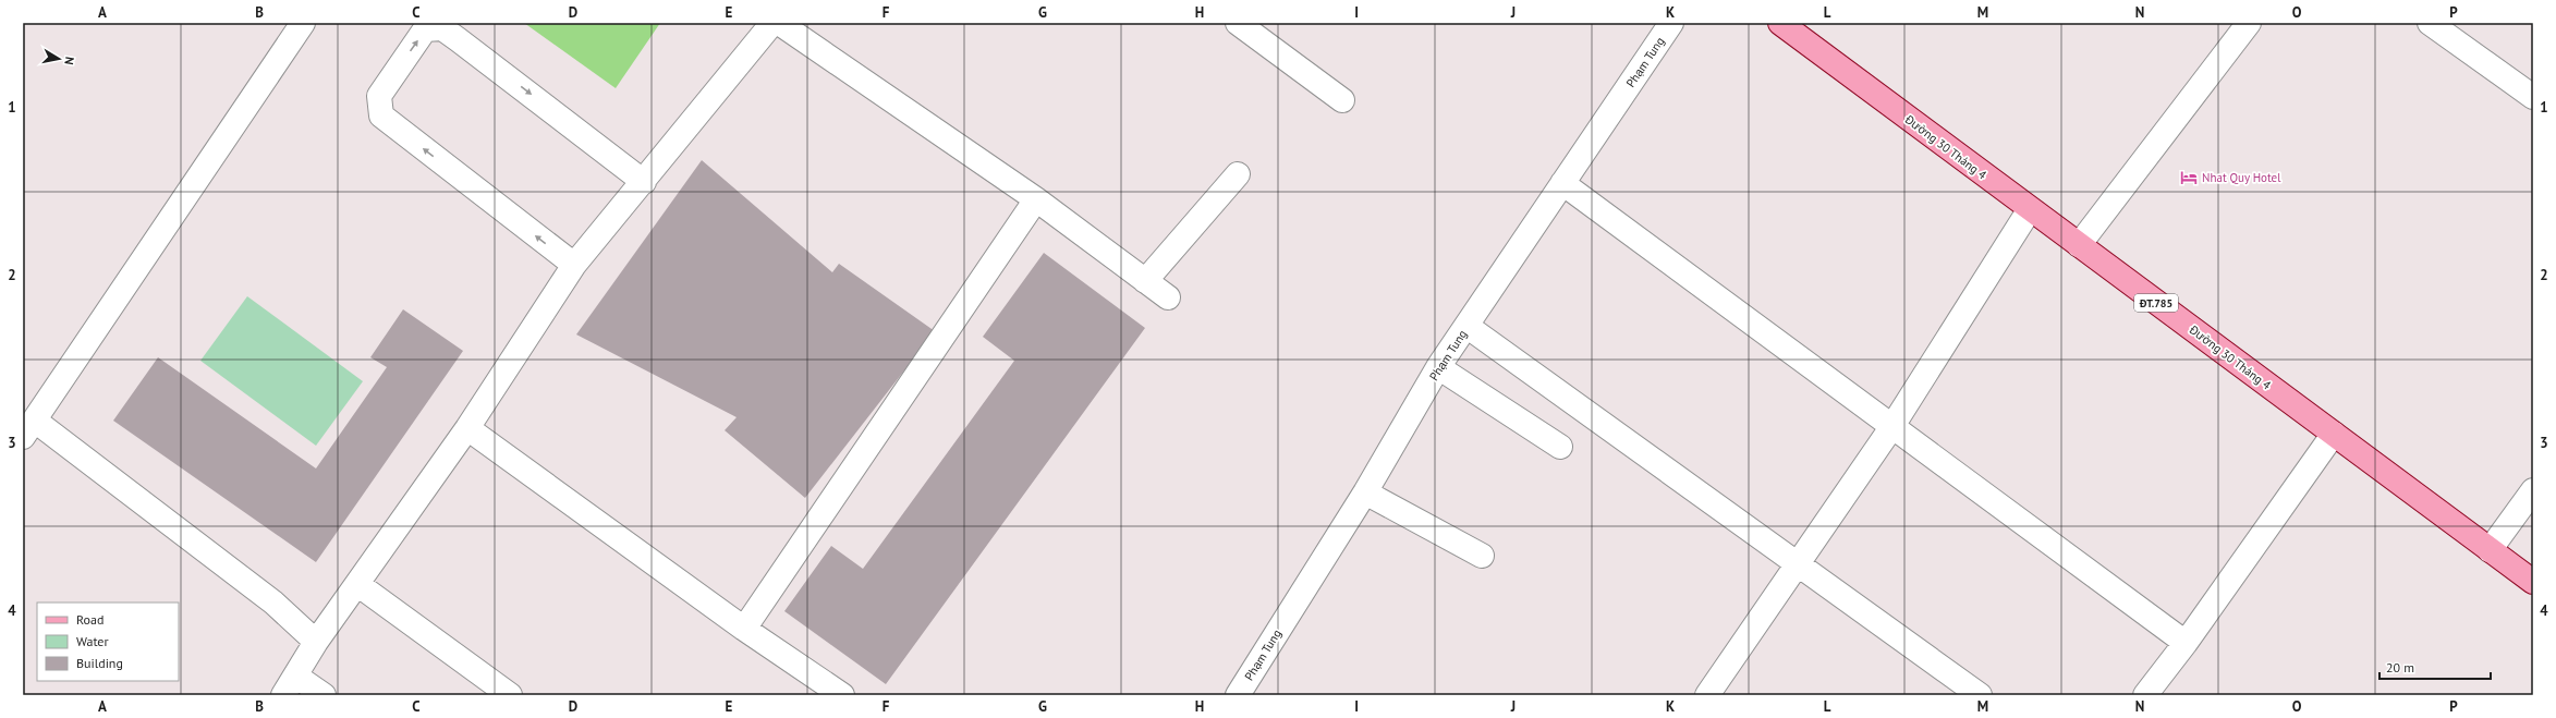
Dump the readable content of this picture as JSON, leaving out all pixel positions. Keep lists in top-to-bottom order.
{
  "streets": {
    "main road": ["Đường 30 Tháng 4", "ĐT.785"],
    "street": ["Phạm Tung"]
  },
  "places": {
    "hotel": ["Nhat Quy Hotel"]
  },
  "legend": ["Road", "Water", "Building"],
  "scale_bar": "20 m",
  "north": "right",
  "grid": {
    "columns": [
      "A",
      "B",
      "C",
      "D",
      "E",
      "F",
      "G",
      "H",
      "I",
      "J",
      "K",
      "L",
      "M",
      "N",
      "O",
      "P"
    ],
    "rows": [
      "1",
      "2",
      "3",
      "4"
    ]
  }
}
